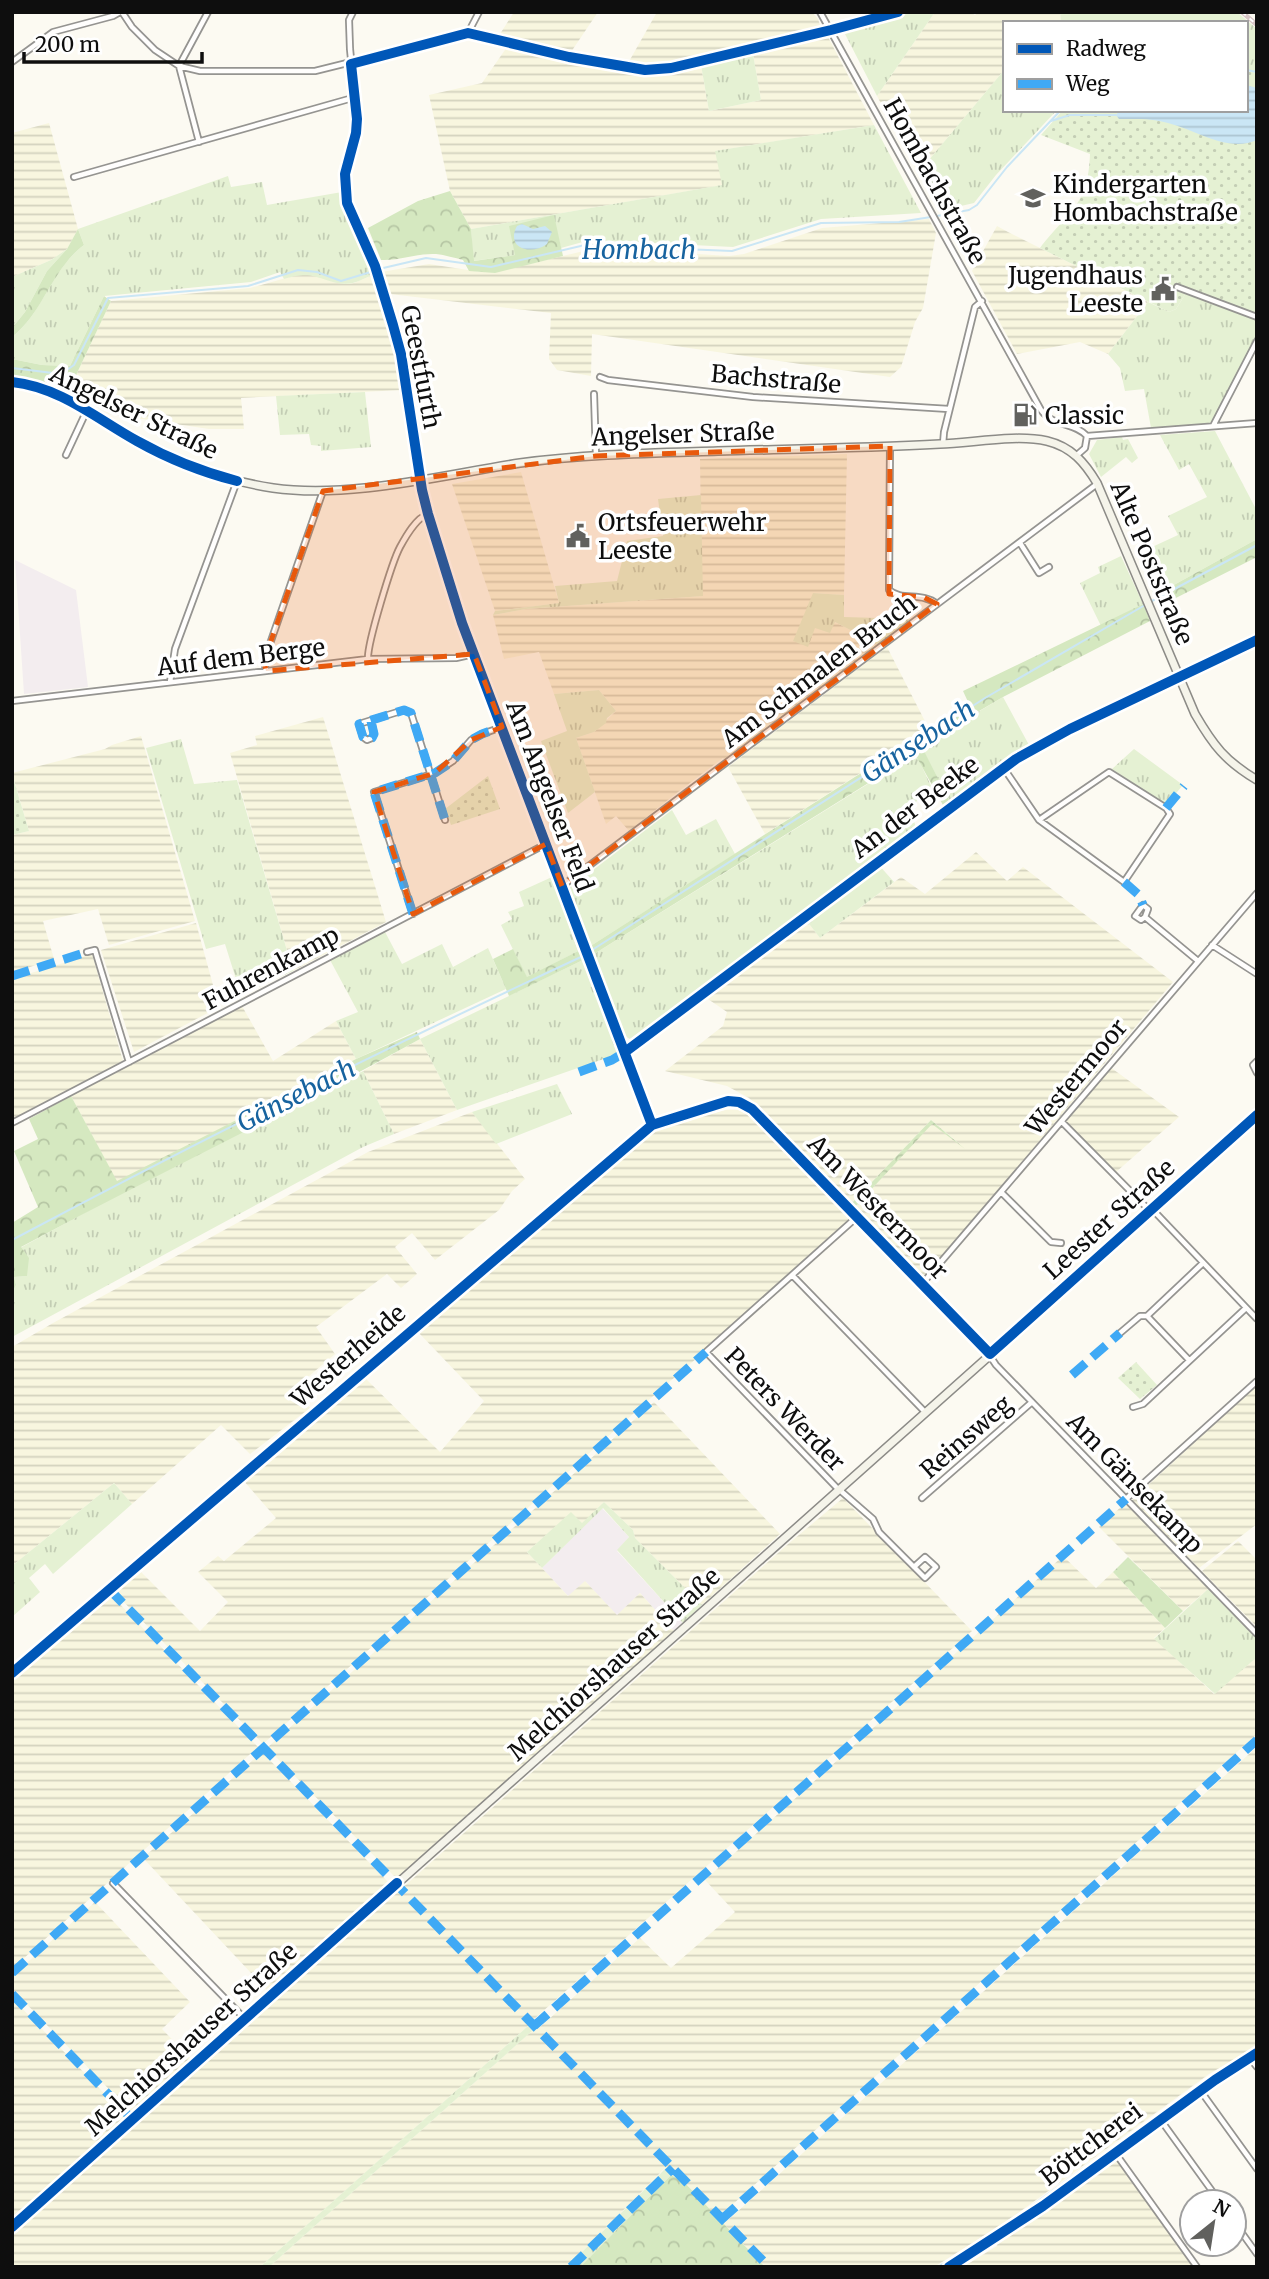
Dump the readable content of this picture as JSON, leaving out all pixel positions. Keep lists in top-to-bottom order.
{
  "streets": {
    "street": [
      "Hombachstraße",
      "Geestfurth",
      "Bachstraße",
      "Angelser Straße",
      "Alte Poststraße",
      "Auf dem Berge",
      "Am Schmalen Bruch",
      "Am Angelser Feld",
      "An der Beeke",
      "Fuhrenkamp",
      "Westermoor",
      "Am Westermoor",
      "Leester Straße",
      "Westerheide",
      "Peters Werder",
      "Reinsweg",
      "Am Gänsekamp",
      "Melchiorshauser Straße",
      "Böttcherei"
    ]
  },
  "crossings": [
    ["Geestfurth", "Angelser Straße"],
    ["Geestfurth", "Am Angelser Feld"],
    ["Angelser Straße", "Alte Poststraße"],
    ["Angelser Straße", "Am Angelser Feld"],
    ["Alte Poststraße", "Am Schmalen Bruch"],
    ["Alte Poststraße", "An der Beeke"],
    ["Auf dem Berge", "Am Angelser Feld"],
    ["Am Schmalen Bruch", "Am Angelser Feld"],
    ["Am Angelser Feld", "An der Beeke"],
    ["Am Angelser Feld", "Fuhrenkamp"],
    ["Am Angelser Feld", "Westerheide"],
    ["Westermoor", "Am Westermoor"],
    ["Am Westermoor", "Leester Straße"],
    ["Am Westermoor", "Westerheide"],
    ["Am Westermoor", "Am Gänsekamp"],
    ["Am Westermoor", "Melchiorshauser Straße"],
    ["Leester Straße", "Am Gänsekamp"],
    ["Leester Straße", "Melchiorshauser Straße"],
    ["Peters Werder", "Melchiorshauser Straße"],
    ["Reinsweg", "Am Gänsekamp"],
    ["Am Gänsekamp", "Melchiorshauser Straße"]
  ],
  "water": ["Hombach", "Gänsebach"],
  "places": {
    "school or university": ["Kindergarten Hombachstraße"],
    "public building": ["Jugendhaus Leeste", "Ortsfeuerwehr Leeste"],
    "fuel station": ["Classic"]
  },
  "legend": ["Radweg", "Weg"],
  "scale_bar": "200 m",
  "north": "top right"
}
